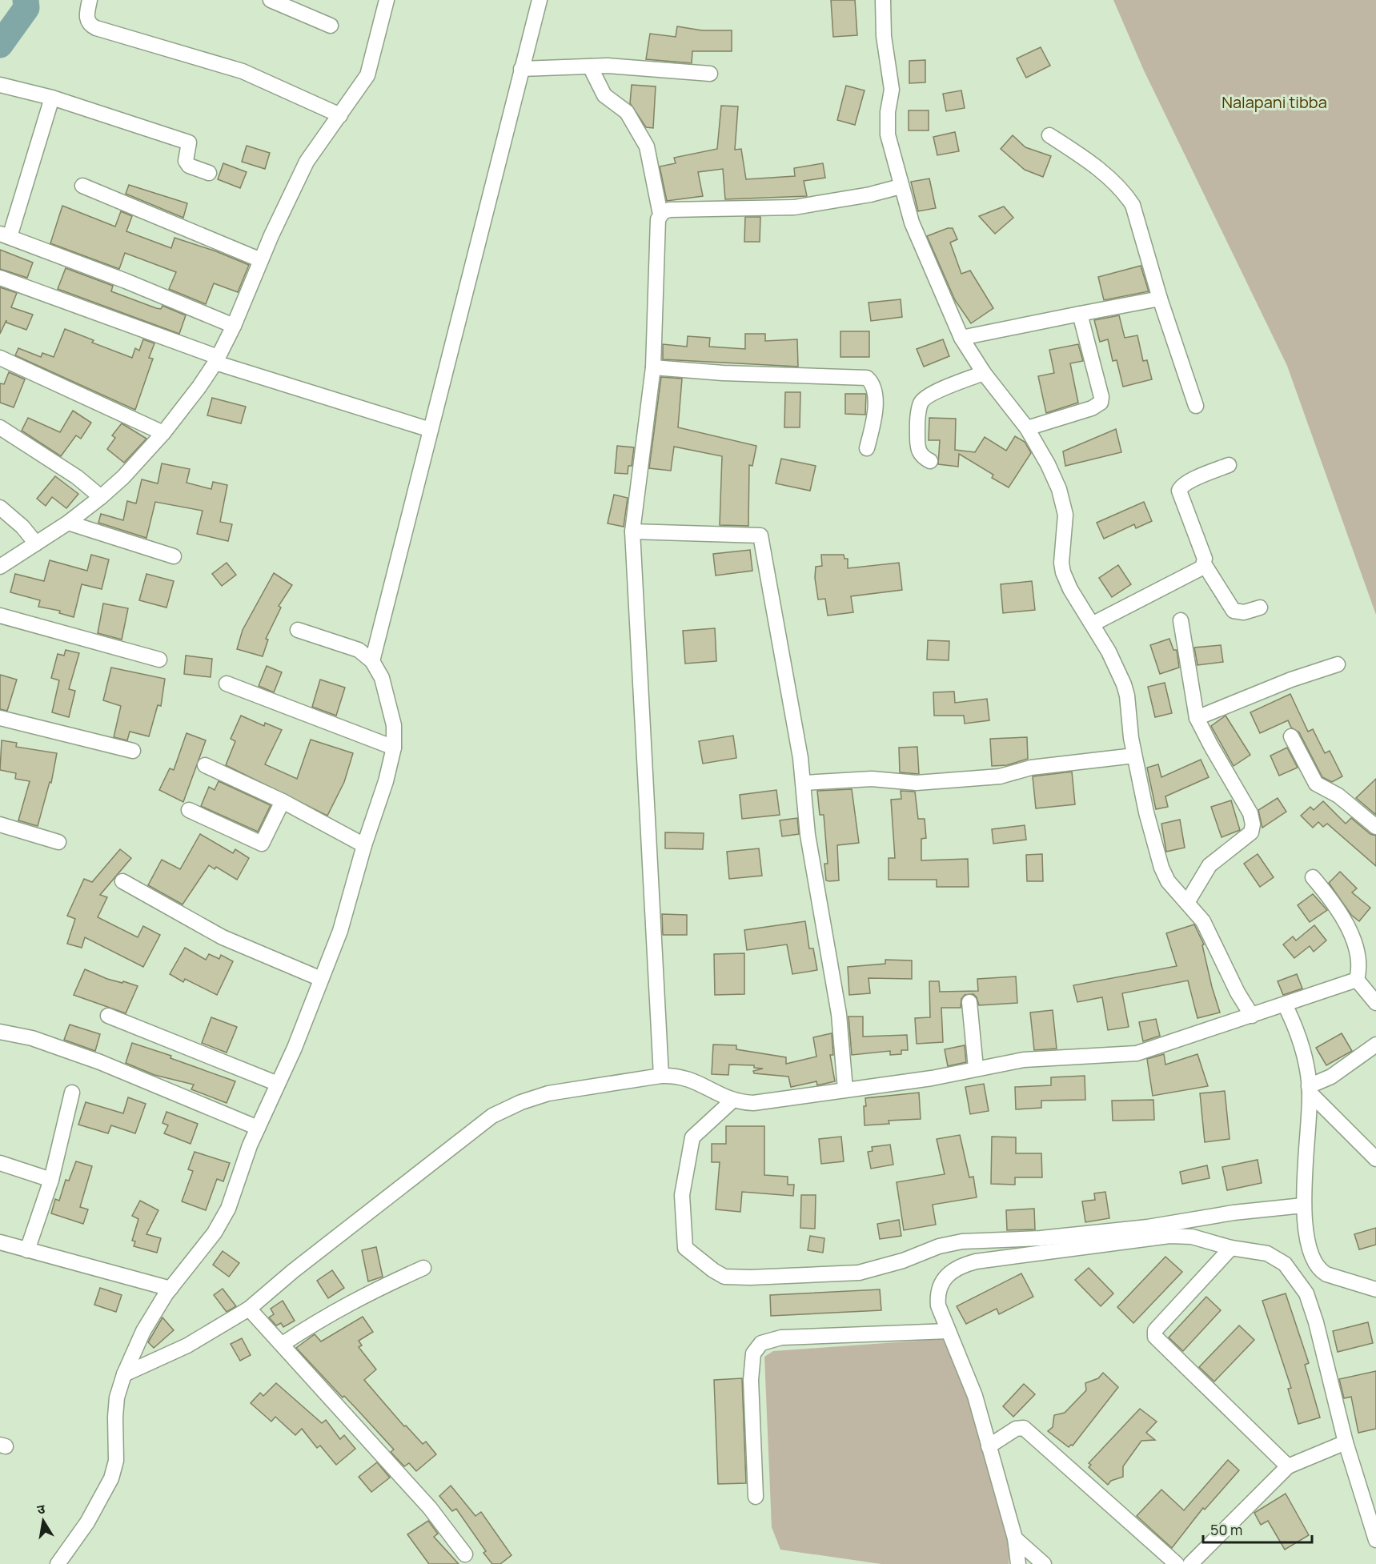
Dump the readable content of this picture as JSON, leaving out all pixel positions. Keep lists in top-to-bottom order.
{
  "parks": ["Nalapani tibba"],
  "scale_bar": "50 m",
  "north": "top"
}
